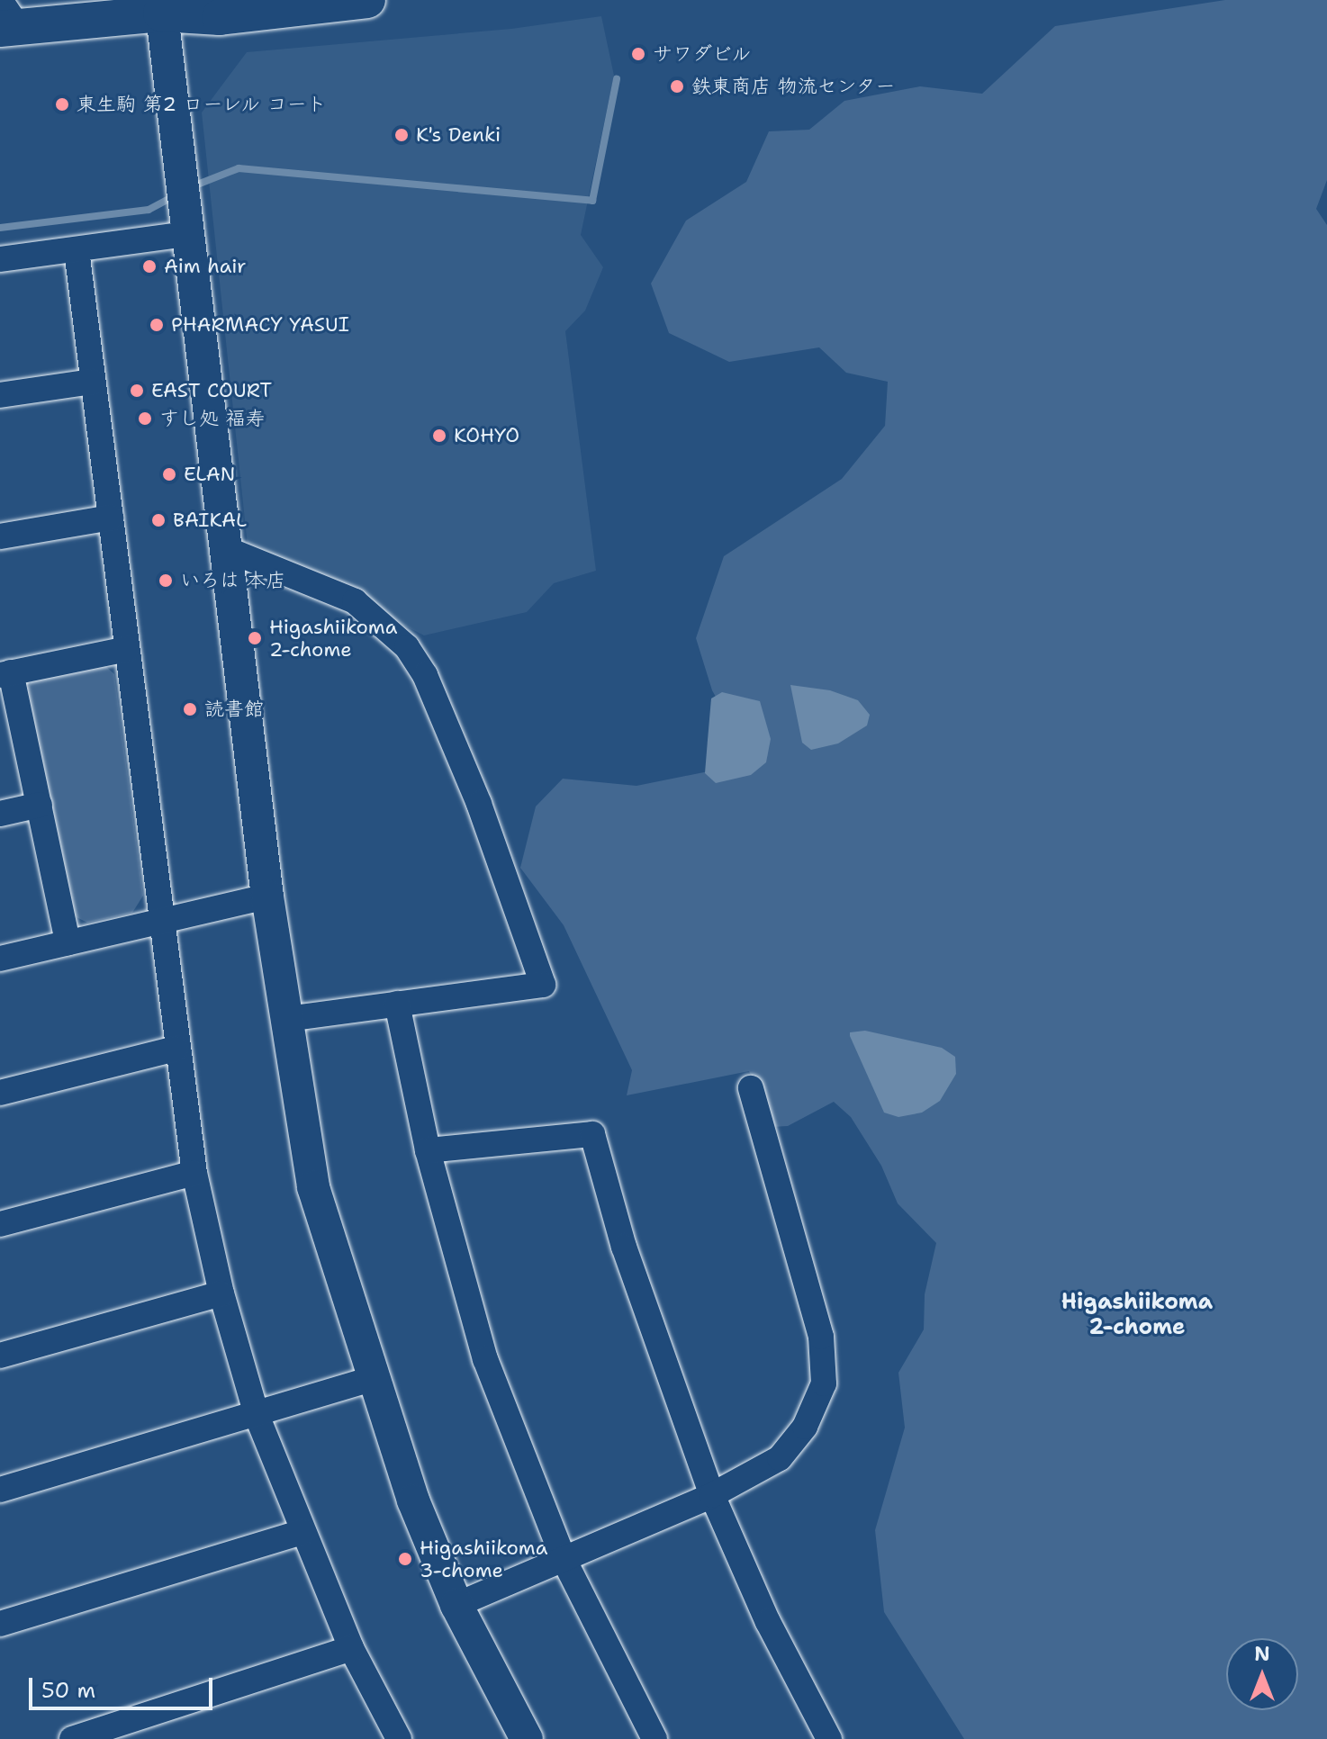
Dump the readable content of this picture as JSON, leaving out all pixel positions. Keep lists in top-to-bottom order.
{
  "districts": ["Higashiikoma 2-chome"],
  "places": [
    "サワダビル",
    "鉄東商店 物流センター",
    "東生駒 第2 ローレル コート",
    "K's Denki",
    "Aim hair",
    "PHARMACY YASUI",
    "EAST COURT",
    "すし処 福寿",
    "KOHYO",
    "ELAN",
    "BAIKAL",
    "いろは 本店",
    "Higashiikoma 2-chome",
    "読書館",
    "Higashiikoma 3-chome"
  ],
  "scale_bar": "50 m",
  "north": "top"
}
